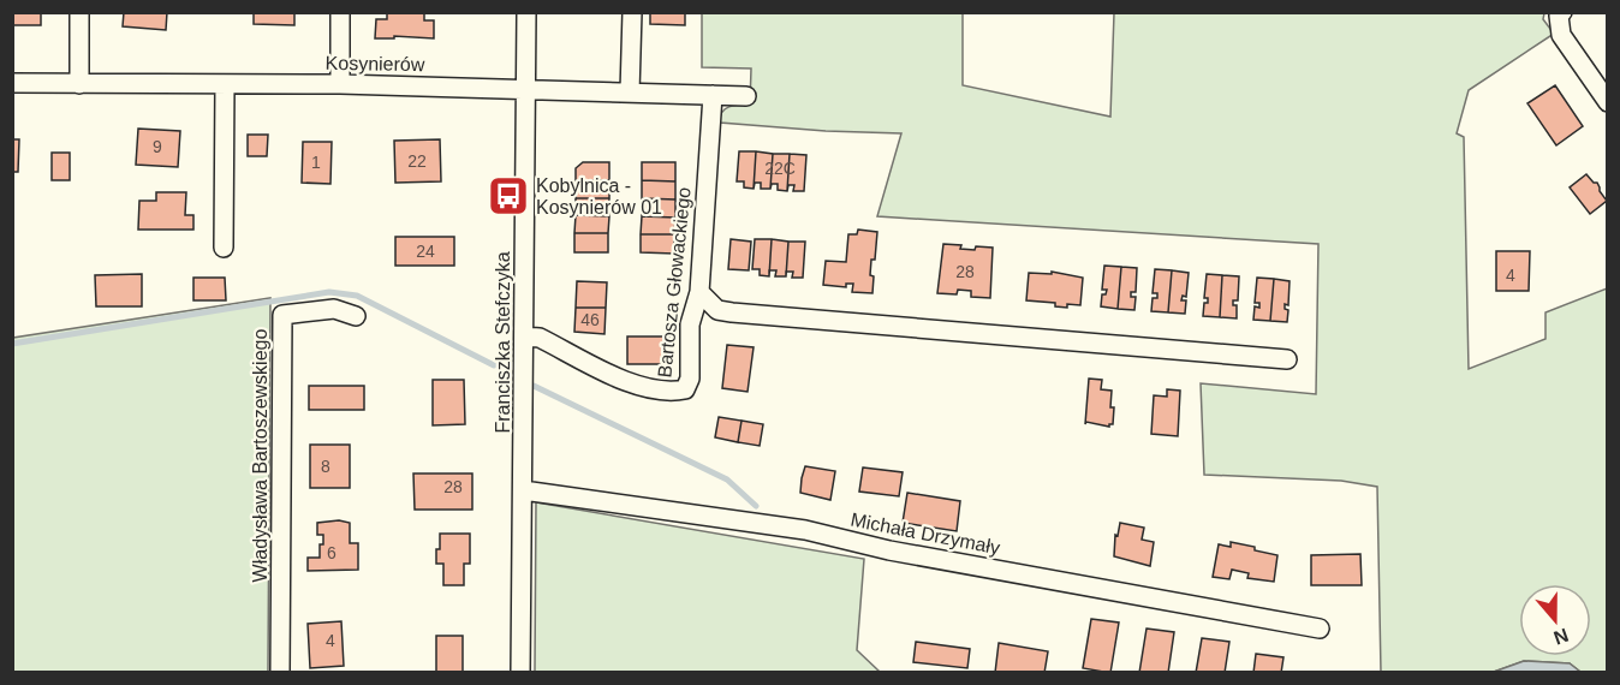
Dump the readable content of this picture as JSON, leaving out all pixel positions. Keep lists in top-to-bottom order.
{
  "streets": {
    "street": [
      "Kosynierów",
      "Bartosza Głowackiego",
      "Franciszka Stefczyka",
      "Władysława Bartoszewskiego",
      "Michała Drzymały"
    ]
  },
  "crossings": [
    ["Kosynierów", "Franciszka Stefczyka"],
    ["Bartosza Głowackiego", "Franciszka Stefczyka"],
    ["Franciszka Stefczyka", "Michała Drzymały"]
  ],
  "places": {
    "bus stop": ["Kobylnica - Kosynierów 01"]
  },
  "house_numbers": [
    "9",
    "22",
    "1",
    "22C",
    "24",
    "28",
    "4",
    "46",
    "8",
    "28",
    "6",
    "4"
  ],
  "north": "bottom"
}
